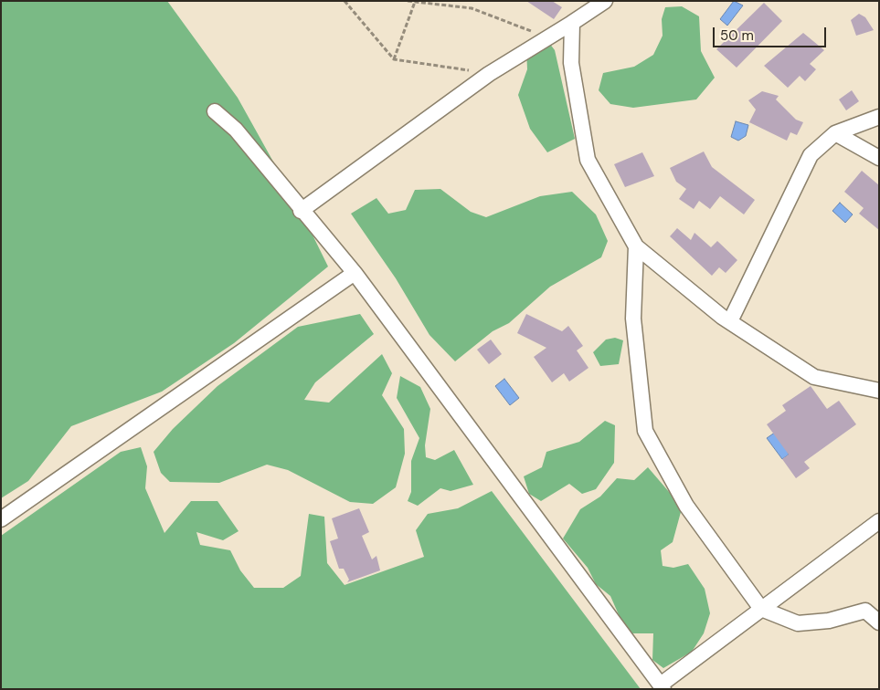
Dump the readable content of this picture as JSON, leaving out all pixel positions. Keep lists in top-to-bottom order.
{
  "scale_bar": "50 m"
}
